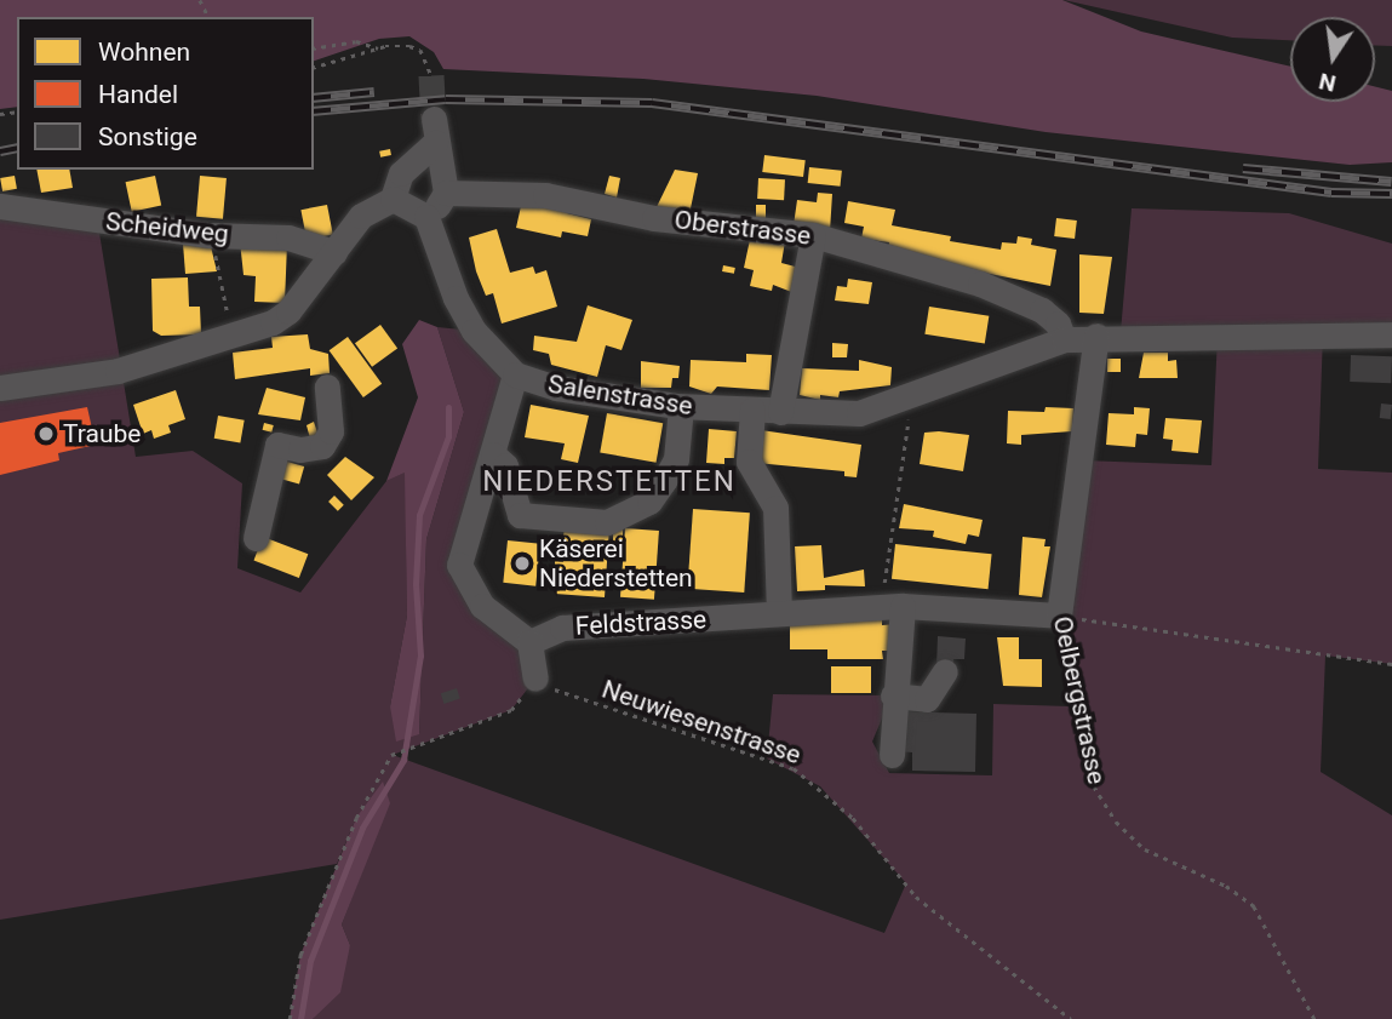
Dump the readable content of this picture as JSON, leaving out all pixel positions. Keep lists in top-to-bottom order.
{
  "streets": {
    "street": [
      "Scheidweg",
      "Oberstrasse",
      "Salenstrasse",
      "Feldstrasse",
      "Oelbergstrasse"
    ],
    "path": ["Neuwiesenstrasse"]
  },
  "crossings": [
    ["Oberstrasse", "Salenstrasse"],
    ["Salenstrasse", "Oelbergstrasse"],
    ["Feldstrasse", "Oelbergstrasse"]
  ],
  "districts": ["NIEDERSTETTEN"],
  "places": ["Traube", "Käserei Niederstetten"],
  "legend": ["Wohnen", "Handel", "Sonstige"],
  "north": "bottom"
}
